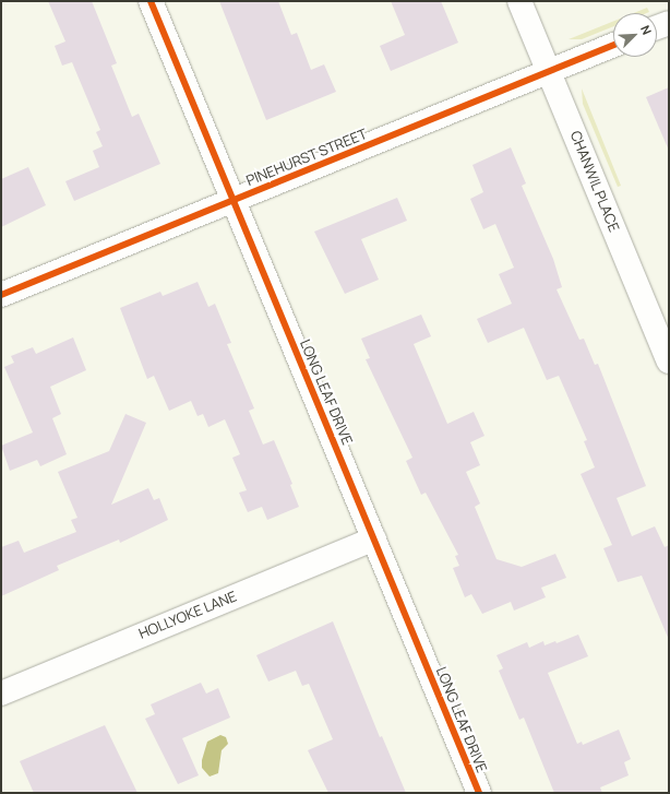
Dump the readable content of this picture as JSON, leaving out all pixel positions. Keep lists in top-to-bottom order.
{
  "streets": {
    "street": [
      "PINEHURST STREET",
      "CHANWIL PLACE",
      "LONG LEAF DRIVE",
      "HOLLYOKE LANE"
    ]
  },
  "crossings": [
    ["PINEHURST STREET", "CHANWIL PLACE"],
    ["PINEHURST STREET", "LONG LEAF DRIVE"],
    ["LONG LEAF DRIVE", "HOLLYOKE LANE"]
  ],
  "north": "top right"
}
